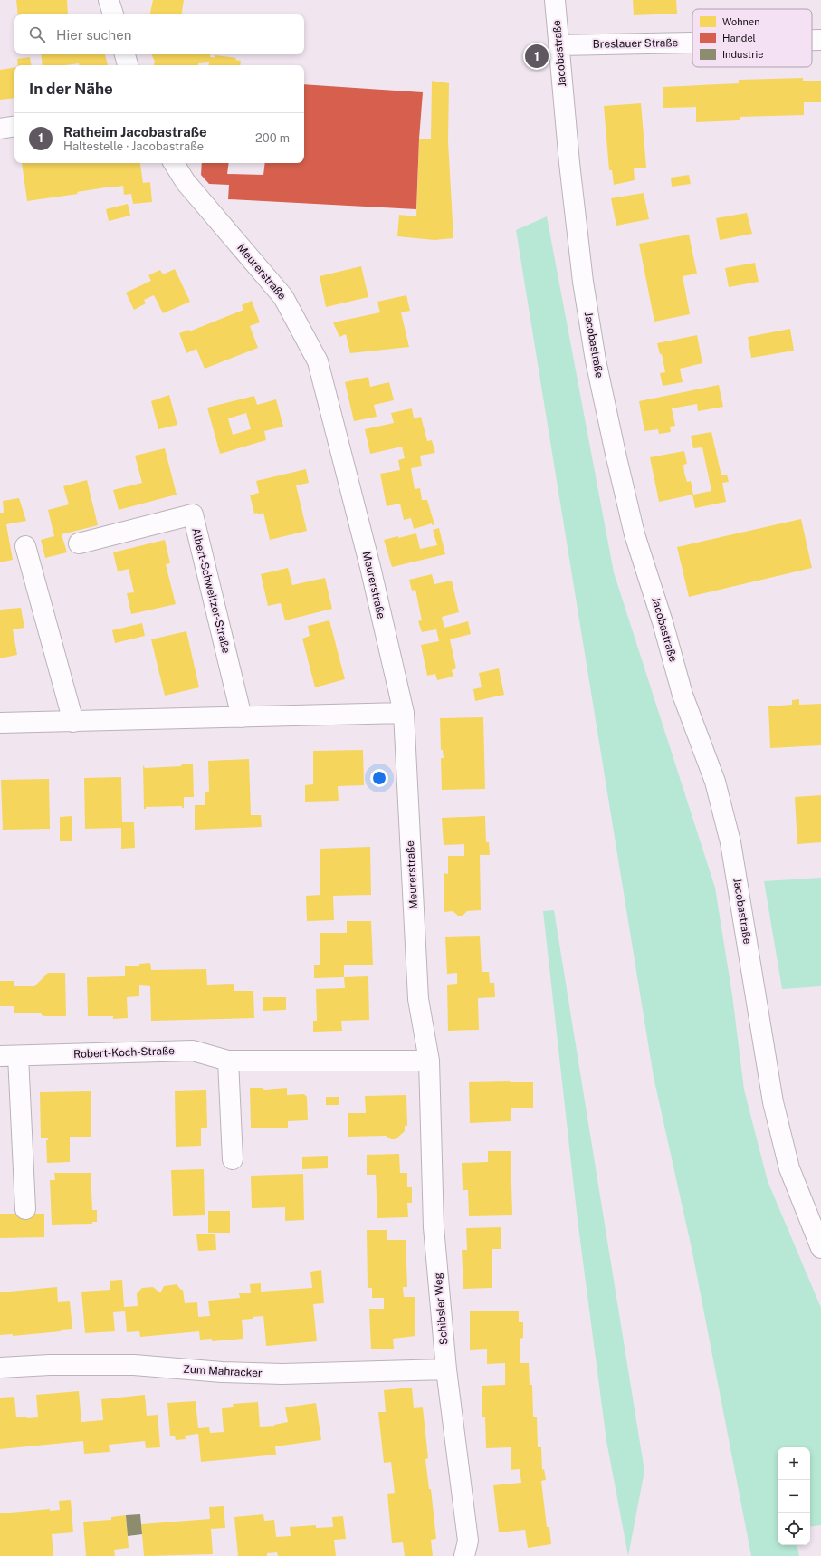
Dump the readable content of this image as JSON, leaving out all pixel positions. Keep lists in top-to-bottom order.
{
  "streets": {
    "street": [
      "Breslauer Straße",
      "Jacobastraße",
      "Meurerstraße",
      "Albert-Schweitzer-Straße",
      "Robert-Koch-Straße",
      "Schibsler Weg",
      "Zum Mahracker"
    ]
  },
  "crossings": [
    ["Breslauer Straße", "Jacobastraße"],
    ["Meurerstraße", "Robert-Koch-Straße"],
    ["Meurerstraße", "Schibsler Weg"],
    ["Robert-Koch-Straße", "Schibsler Weg"],
    ["Schibsler Weg", "Zum Mahracker"]
  ],
  "legend": ["Wohnen", "Handel", "Industrie"],
  "page": {
    "search": "Hier suchen",
    "pins": "1",
    "heading": "In der Nähe",
    "list": [
      {
        "mark": "1",
        "name": "Ratheim Jacobastraße",
        "note": "Haltestelle · Jacobastraße",
        "value": "200 m"
      }
    ],
    "map_buttons": ["+", "−"]
  }
}
